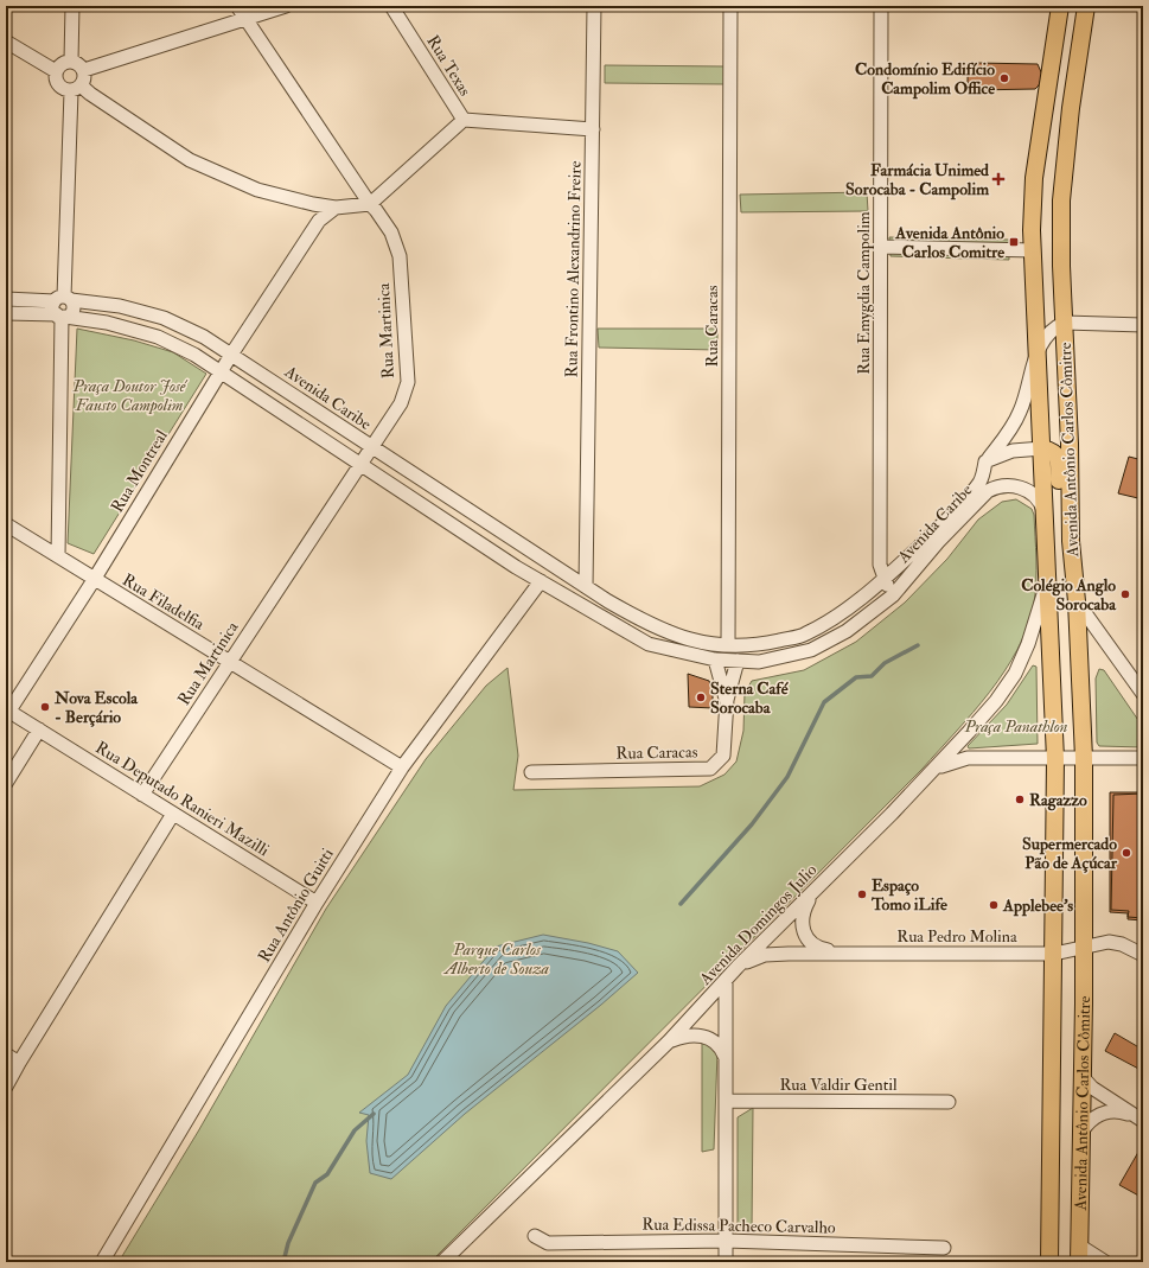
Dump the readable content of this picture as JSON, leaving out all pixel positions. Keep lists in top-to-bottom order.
{
  "streets": {
    "main road": ["Avenida Antônio Carlos Cômitre"],
    "street": [
      "Rua Texas",
      "Rua Frontino Alexandrino Freire",
      "Rua Emygdia Campolim",
      "Rua Caracas",
      "Rua Martinica",
      "Avenida Caribe",
      "Rua Montreal",
      "Rua Filadelfia",
      "Rua Deputado Ranieri Mazilli",
      "Rua Antônio Guitti",
      "Avenida Domingos Julio",
      "Rua Pedro Molina",
      "Rua Valdir Gentil",
      "Rua Edissa Pacheco Carvalho"
    ]
  },
  "crossings": [
    ["Rua Frontino Alexandrino Freire", "Avenida Caribe"],
    ["Rua Emygdia Campolim", "Avenida Caribe"],
    ["Rua Caracas", "Avenida Caribe"],
    ["Rua Martinica", "Avenida Caribe"],
    ["Rua Martinica", "Rua Filadelfia"],
    ["Rua Martinica", "Rua Deputado Ranieri Mazilli"],
    ["Avenida Caribe", "Avenida Antônio Carlos Cômitre"],
    ["Avenida Caribe", "Rua Montreal"],
    ["Avenida Caribe", "Rua Antônio Guitti"],
    ["Avenida Antônio Carlos Cômitre", "Avenida Domingos Julio"],
    ["Avenida Antônio Carlos Cômitre", "Rua Pedro Molina"],
    ["Rua Montreal", "Rua Filadelfia"],
    ["Rua Montreal", "Rua Deputado Ranieri Mazilli"],
    ["Rua Filadelfia", "Rua Antônio Guitti"],
    ["Rua Deputado Ranieri Mazilli", "Rua Antônio Guitti"],
    ["Avenida Domingos Julio", "Rua Pedro Molina"]
  ],
  "parks": ["Praça Doutor José Fausto Campolim", "Praça Panathlon", "Parque Carlos Alberto de Souza"],
  "places": {
    "other": [
      "Condomínio Edifício Campolim Office",
      "Colégio Anglo Sorocaba",
      "Sterna Café Sorocaba",
      "Nova Escola - Berçário",
      "Ragazzo",
      "Supermercado Pão de Açúcar",
      "Espaço Tomo iLife",
      "Applebee's"
    ],
    "health": ["Farmácia Unimed Sorocaba - Campolim"],
    "transit": ["Avenida Antônio Carlos Comitre"]
  }
}
